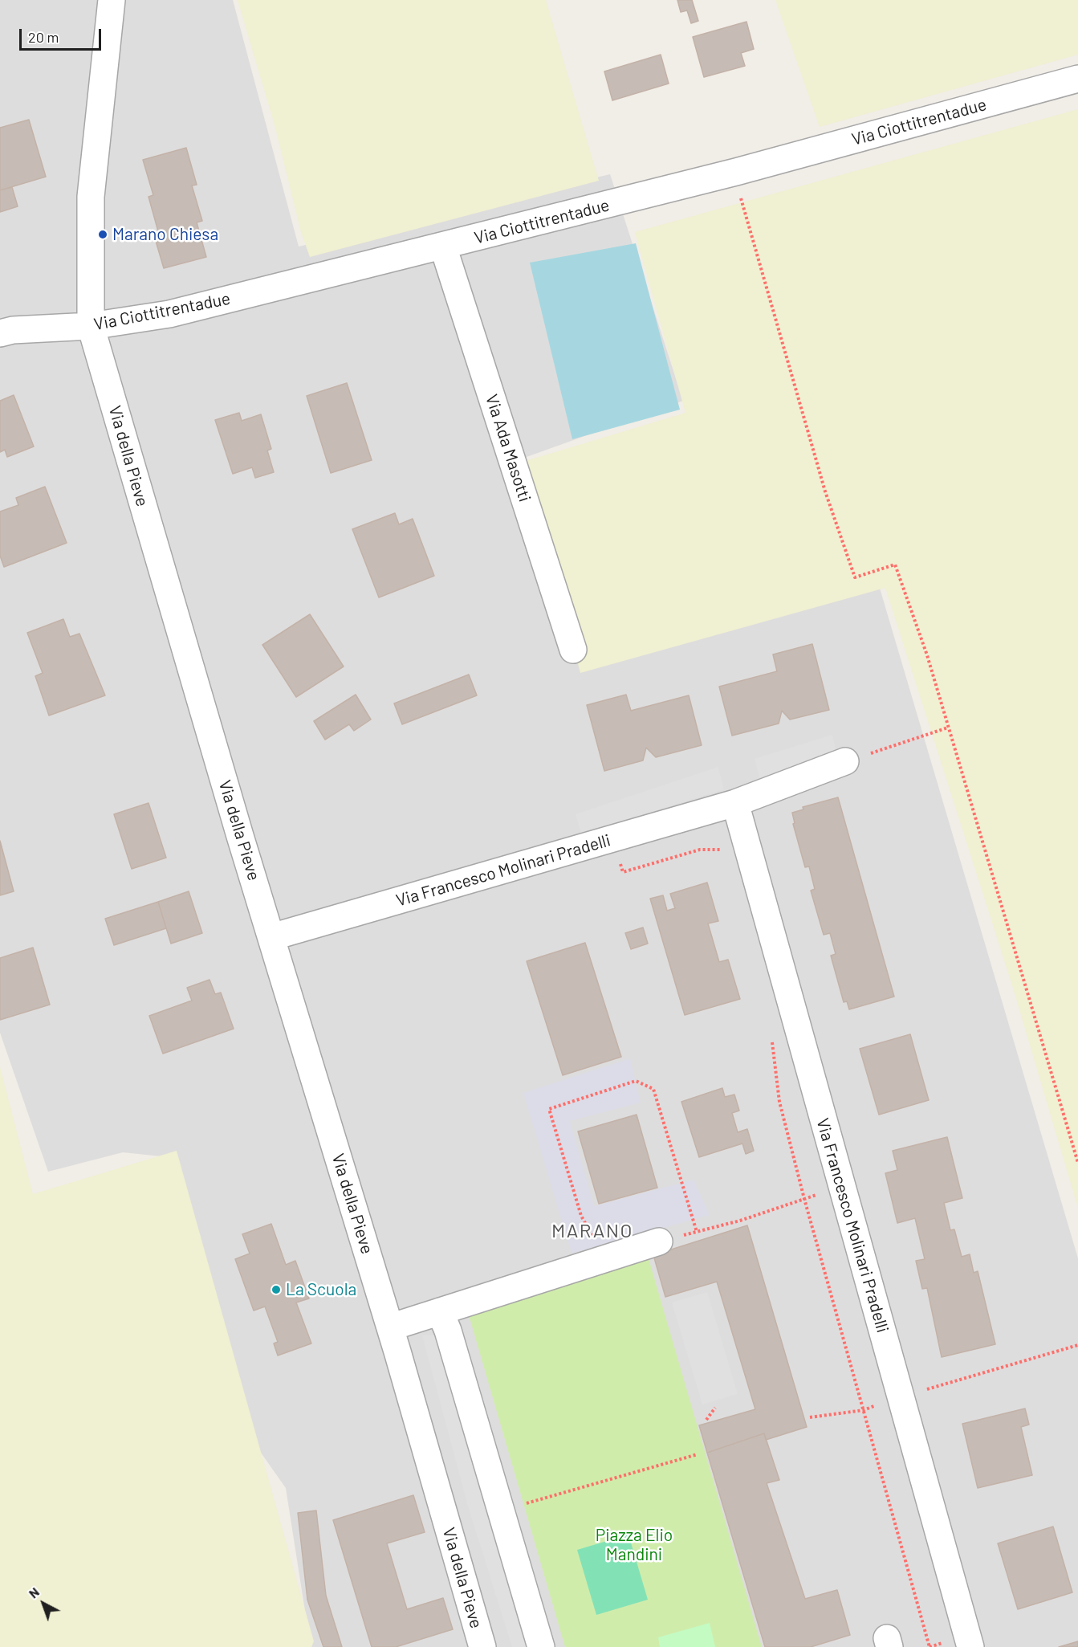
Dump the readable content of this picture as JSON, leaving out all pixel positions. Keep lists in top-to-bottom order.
{
  "streets": {
    "street": [
      "Via Ciottitrentadue",
      "Via Ada Masotti",
      "Via della Pieve",
      "Via Francesco Molinari Pradelli"
    ]
  },
  "crossings": [
    ["Via Ciottitrentadue", "Via Ada Masotti"],
    ["Via Ciottitrentadue", "Via della Pieve"],
    ["Via della Pieve", "Via Francesco Molinari Pradelli"]
  ],
  "districts": ["MARANO"],
  "parks": ["Piazza Elio Mandini"],
  "places": ["Marano Chiesa", "La Scuola"],
  "scale_bar": "20 m",
  "north": "top left"
}
